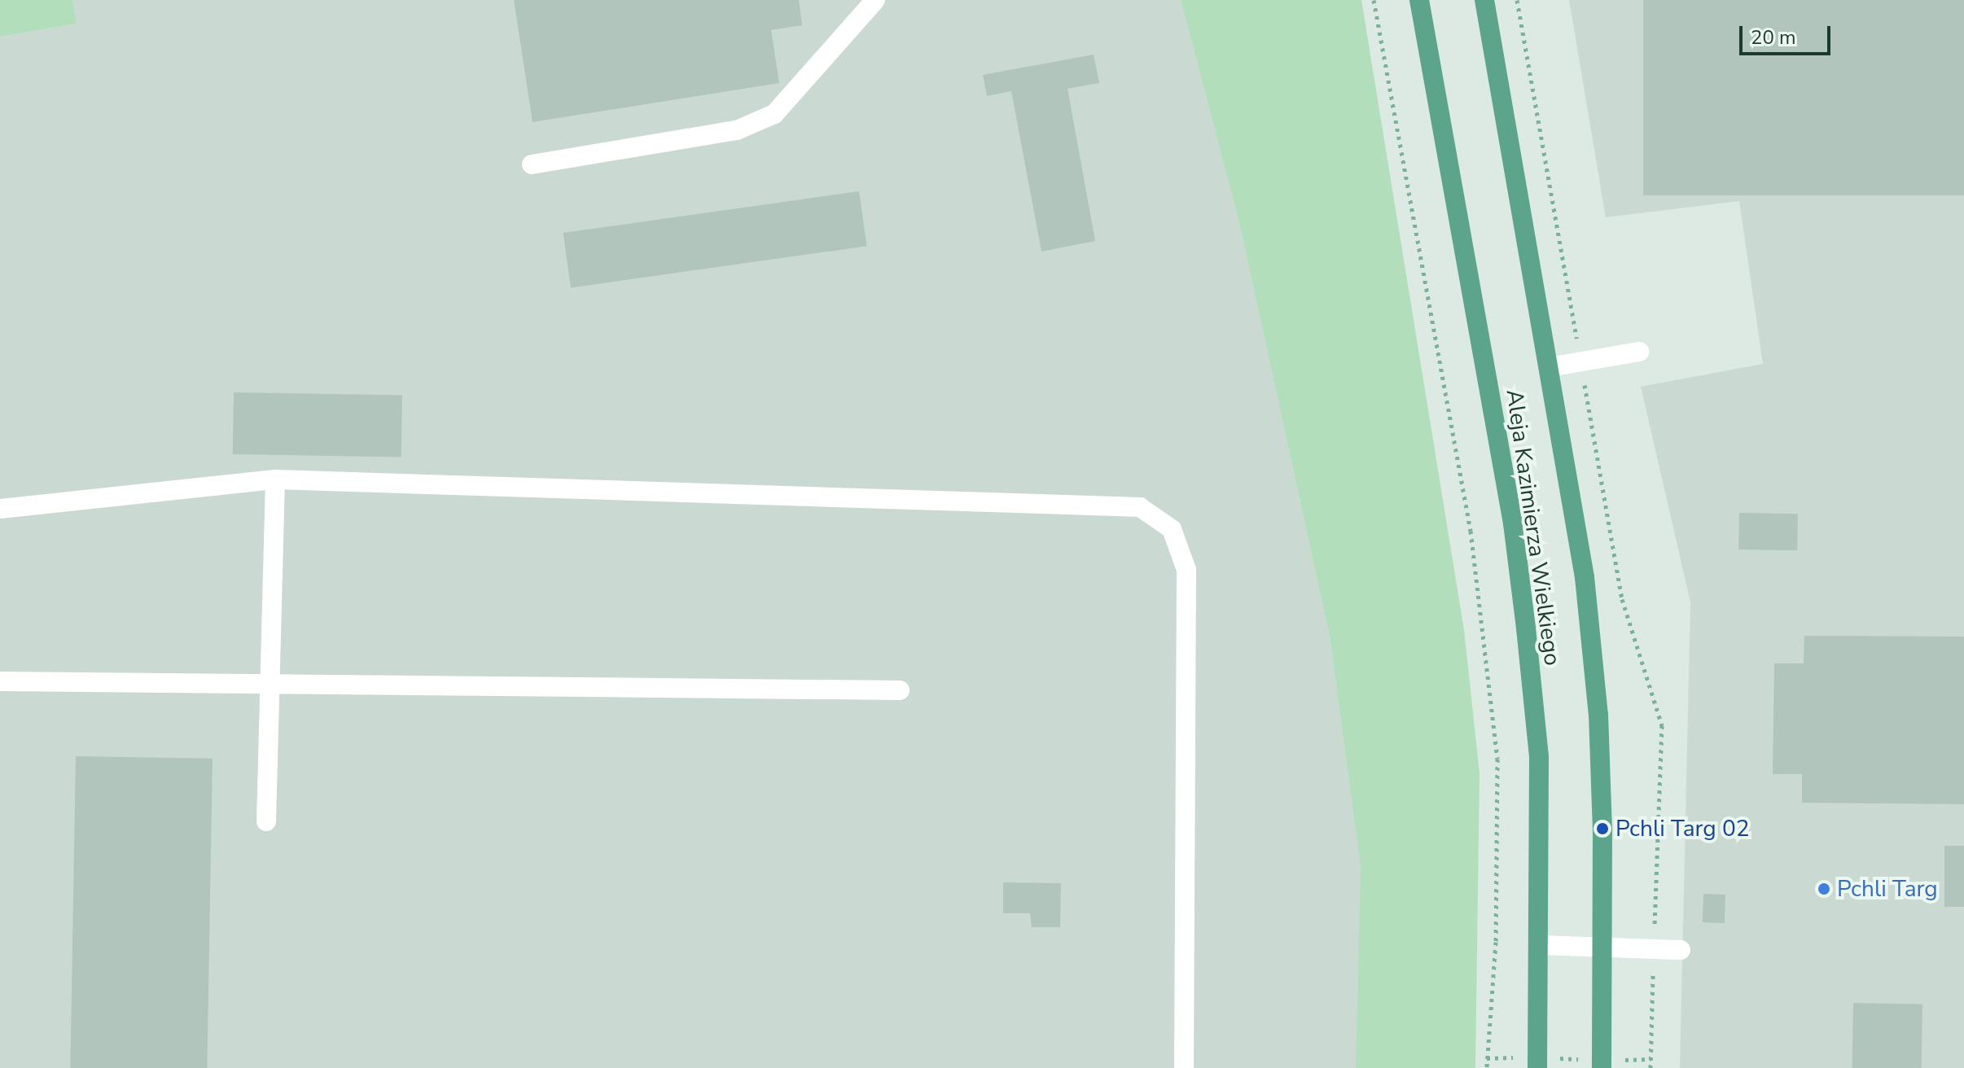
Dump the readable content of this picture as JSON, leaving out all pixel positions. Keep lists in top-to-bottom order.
{
  "streets": {
    "main road": ["Aleja Kazimierza Wielkiego"]
  },
  "places": ["Pchli Targ 02", "Pchli Targ"],
  "scale_bar": "20 m"
}
